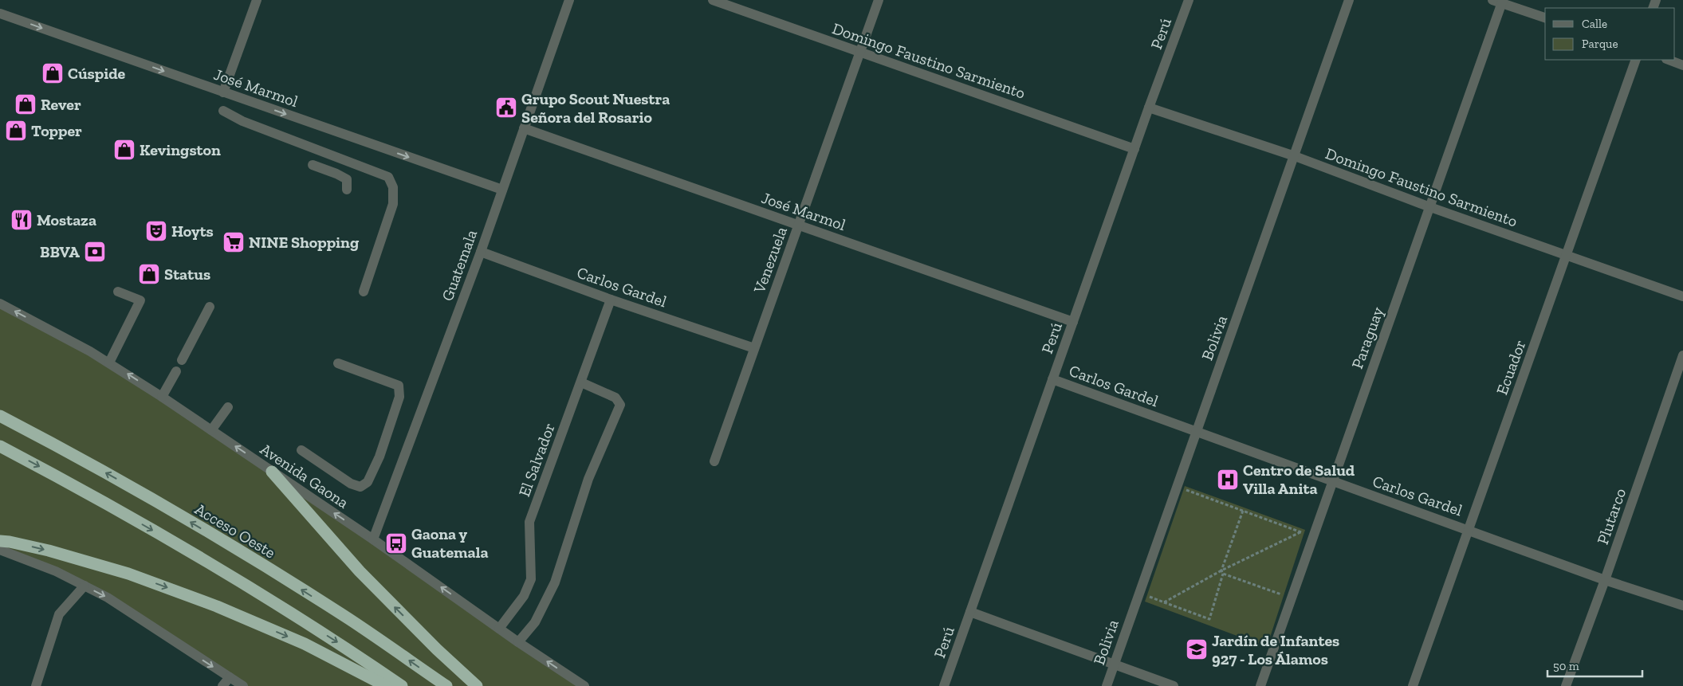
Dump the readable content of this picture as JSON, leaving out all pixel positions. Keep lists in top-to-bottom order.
{
  "streets": {
    "highway": ["Acceso Oeste"],
    "street": [
      "Perú",
      "Domingo Faustino Sarmiento",
      "José Marmol",
      "Venezuela",
      "Guatemala",
      "Carlos Gardel",
      "Bolivia",
      "Paraguay",
      "Ecuador",
      "El Salvador",
      "Avenida Gaona",
      "Plutarco"
    ]
  },
  "crossings": [
    ["Perú", "Domingo Faustino Sarmiento"],
    ["Perú", "José Marmol"],
    ["Perú", "Carlos Gardel"],
    ["Domingo Faustino Sarmiento", "Venezuela"],
    ["Domingo Faustino Sarmiento", "Bolivia"],
    ["Domingo Faustino Sarmiento", "Paraguay"],
    ["Domingo Faustino Sarmiento", "Ecuador"],
    ["José Marmol", "Venezuela"],
    ["José Marmol", "Guatemala"],
    ["Venezuela", "Carlos Gardel"],
    ["Guatemala", "Carlos Gardel"],
    ["Guatemala", "Avenida Gaona"],
    ["Carlos Gardel", "Bolivia"],
    ["Carlos Gardel", "Paraguay"],
    ["Carlos Gardel", "Ecuador"],
    ["Carlos Gardel", "El Salvador"],
    ["Carlos Gardel", "Plutarco"],
    ["El Salvador", "Avenida Gaona"]
  ],
  "one_way": ["José Marmol", "Avenida Gaona"],
  "places": {
    "shop": [
      "Cúspide",
      "Rever",
      "Topper",
      "Kevingston",
      "Status"
    ],
    "public building": ["Grupo Scout Nuestra Señora del Rosario"],
    "restaurant": ["Mostaza"],
    "theatre": ["Hoyts"],
    "supermarket": ["NINE Shopping"],
    "bank": ["BBVA"],
    "hospital": ["Centro de Salud Villa Anita"],
    "bus stop": ["Gaona y Guatemala"],
    "school or university": ["Jardín de Infantes 927 - Los Álamos"]
  },
  "legend": ["Calle", "Parque"],
  "scale_bar": "50 m"
}
